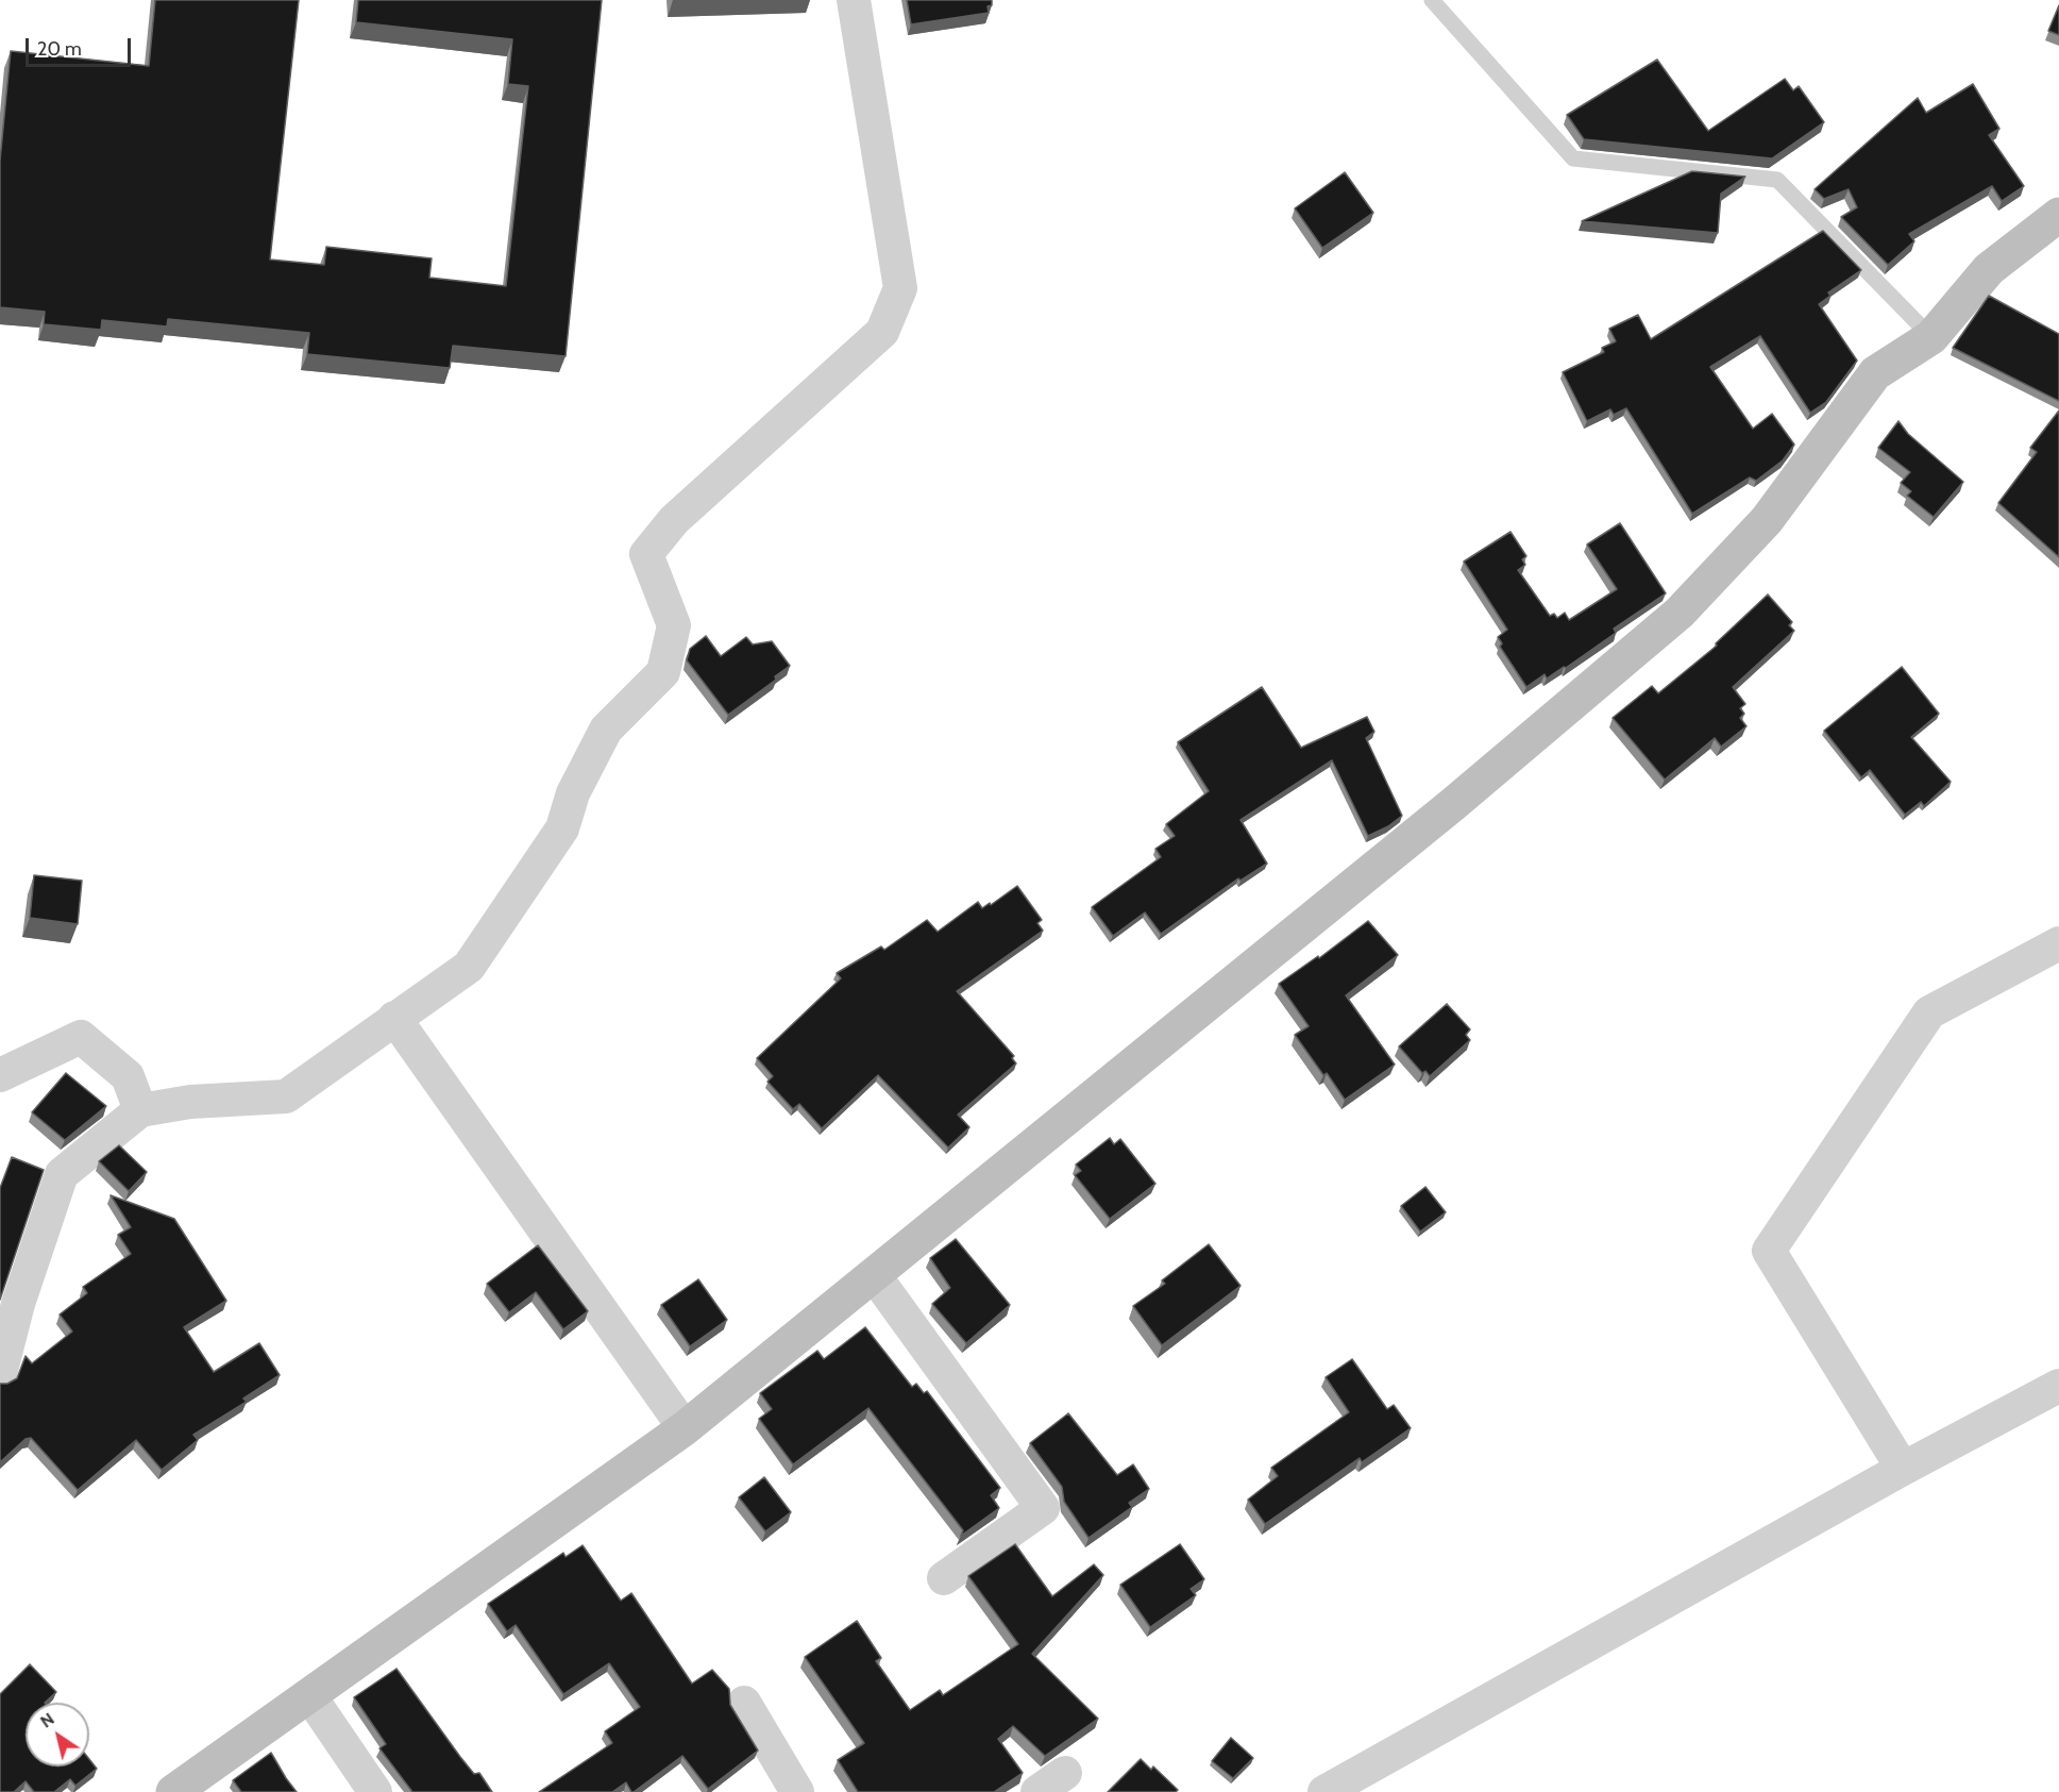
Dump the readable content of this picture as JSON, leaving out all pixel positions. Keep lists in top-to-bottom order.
{
  "scale_bar": "20 m",
  "north": "top left"
}
